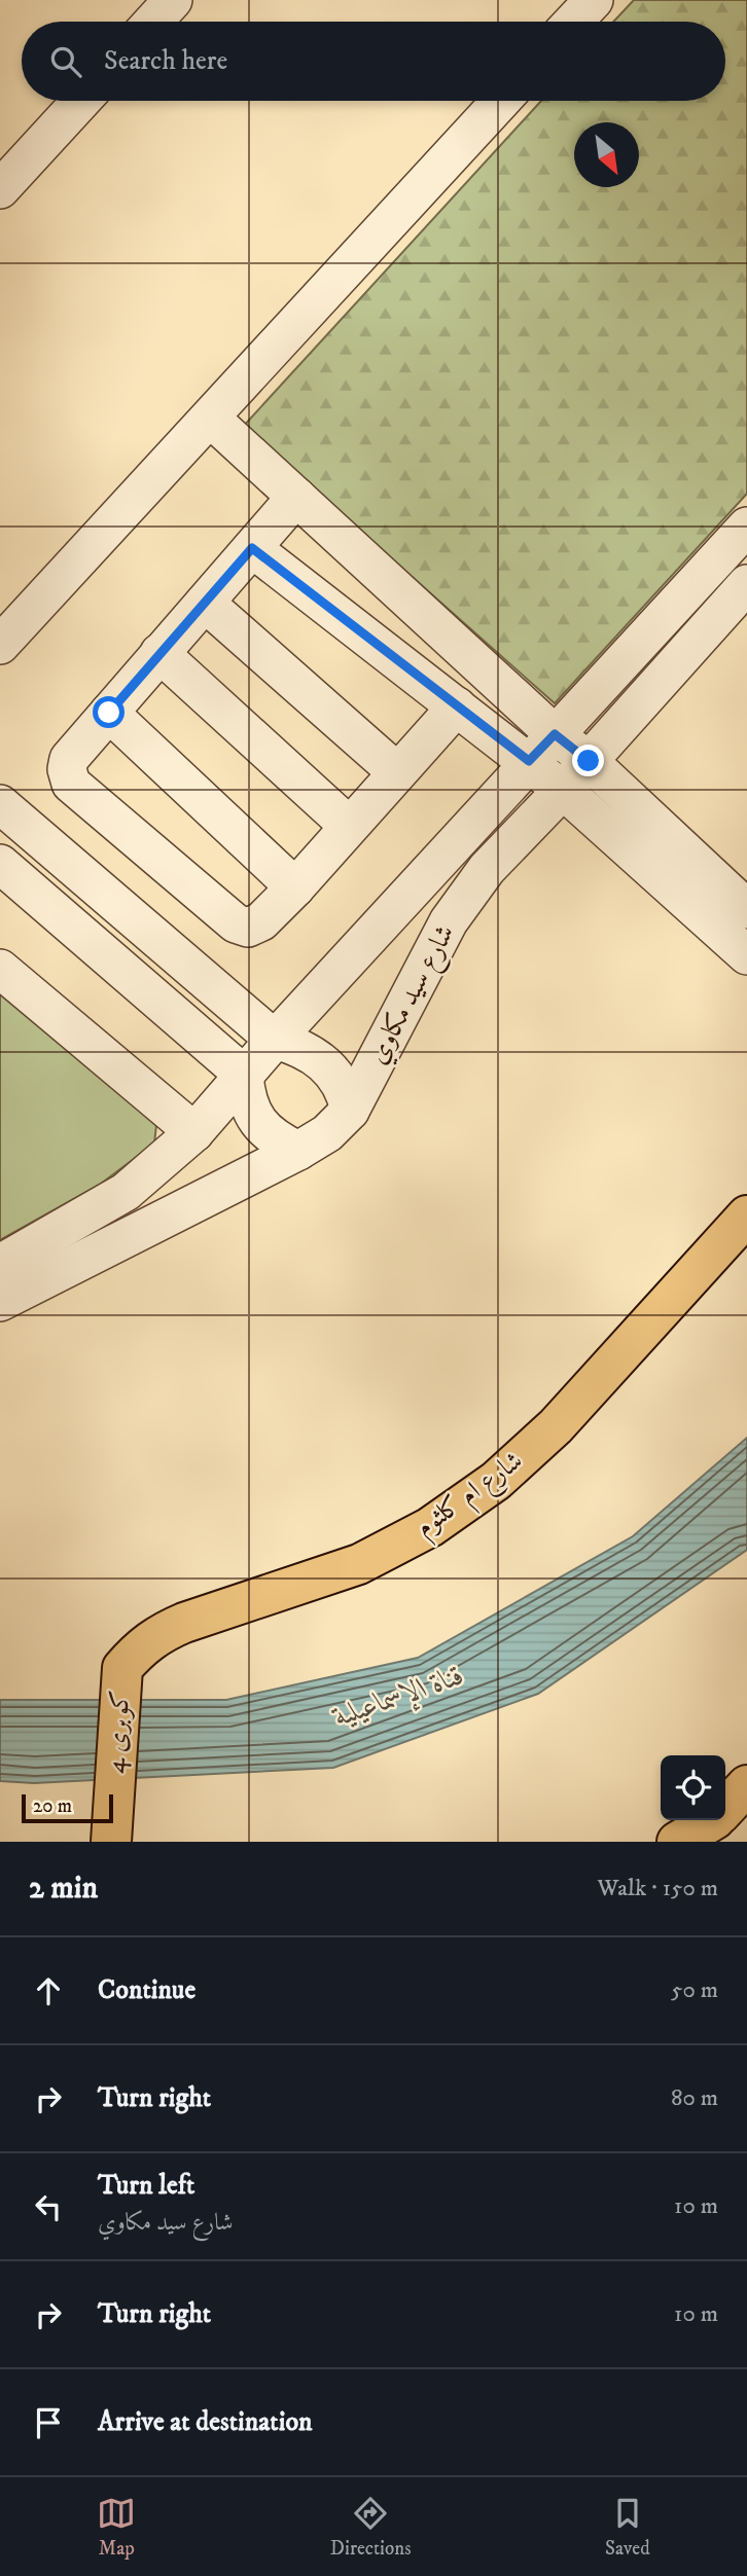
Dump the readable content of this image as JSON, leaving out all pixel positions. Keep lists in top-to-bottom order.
{
  "streets": {
    "highway": ["شارع ام كلثوم", "كوبرى 4"],
    "lane": ["شارع سيد مكاوي"]
  },
  "crossings": [
    ["شارع ام كلثوم", "كوبرى 4"]
  ],
  "water": ["قناة الإسماعيلية"],
  "scale_bar": "20 m",
  "north": "bottom right",
  "page": {
    "search": "Search here",
    "scale": "20 m",
    "heading": ["2 min", "Walk · 150 m"],
    "list": [
      ["Continue", "50 m"],
      ["Turn right", "80 m"],
      ["Turn left", "شارع سيد مكاوي", "10 m"],
      ["Turn right", "10 m"],
      "Arrive at destination"
    ],
    "nav": ["Map", "Directions", "Saved"]
  }
}
